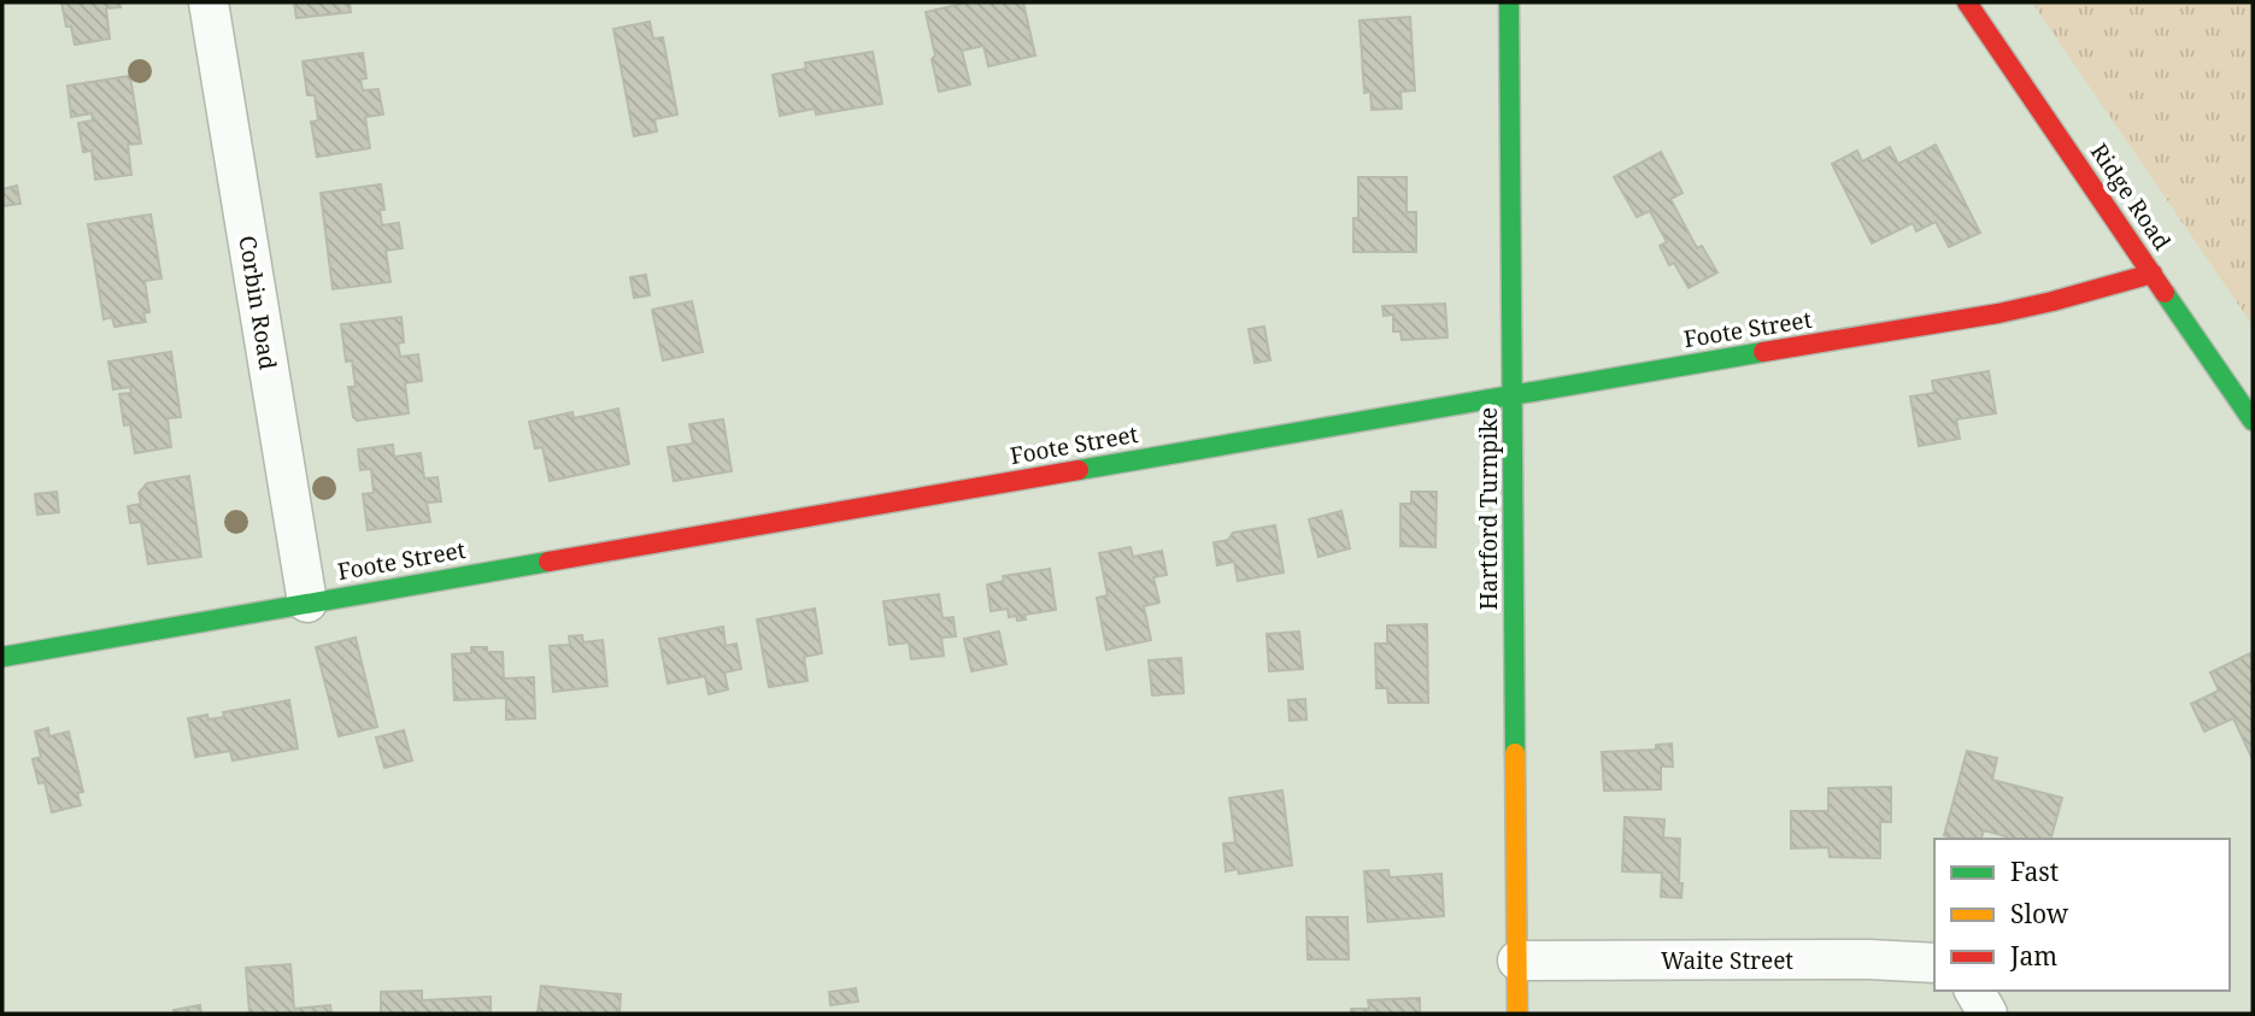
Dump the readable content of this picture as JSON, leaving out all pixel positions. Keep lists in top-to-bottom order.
{
  "streets": {
    "street": [
      "Ridge Road",
      "Corbin Road",
      "Foote Street",
      "Hartford Turnpike",
      "Waite Street"
    ]
  },
  "crossings": [
    ["Ridge Road", "Foote Street"],
    ["Corbin Road", "Foote Street"],
    ["Foote Street", "Hartford Turnpike"],
    ["Hartford Turnpike", "Waite Street"]
  ],
  "legend": ["Fast", "Slow", "Jam"]
}
